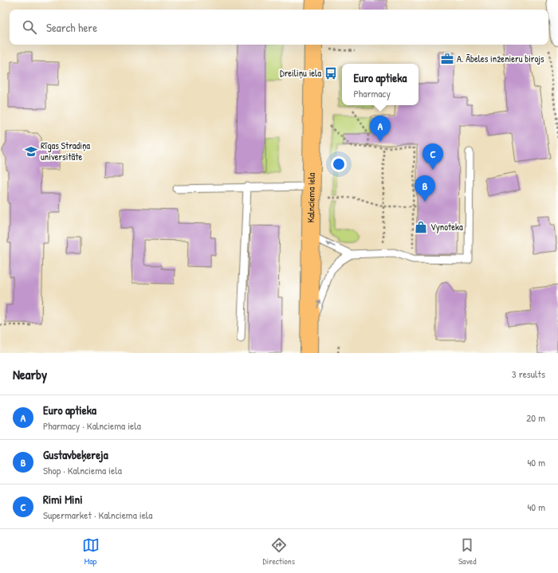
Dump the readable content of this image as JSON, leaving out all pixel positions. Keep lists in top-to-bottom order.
{
  "streets": {
    "main road": ["Kalnciema iela"]
  },
  "places": {
    "office": ["A. Ābeles inženieru birojs"],
    "bus stop": ["Dreiliņu iela"],
    "school or university": ["Rīgas Stradiņa universitāte"],
    "shop": ["Vynoteka"]
  },
  "page": {
    "search": "Search here",
    "popup": ["Euro aptieka", "Pharmacy"],
    "pins": ["A", "C", "B"],
    "heading": ["Nearby", "3 results"],
    "list": [
      {
        "mark": "A",
        "name": "Euro aptieka",
        "note": "Pharmacy · Kalnciema iela",
        "value": "20 m"
      },
      {
        "mark": "B",
        "name": "Gustavbeķereja",
        "note": "Shop · Kalnciema iela",
        "value": "40 m"
      },
      {
        "mark": "C",
        "name": "Rimi Mini",
        "note": "Supermarket · Kalnciema iela",
        "value": "40 m"
      }
    ],
    "nav": ["Map", "Directions", "Saved"]
  }
}
